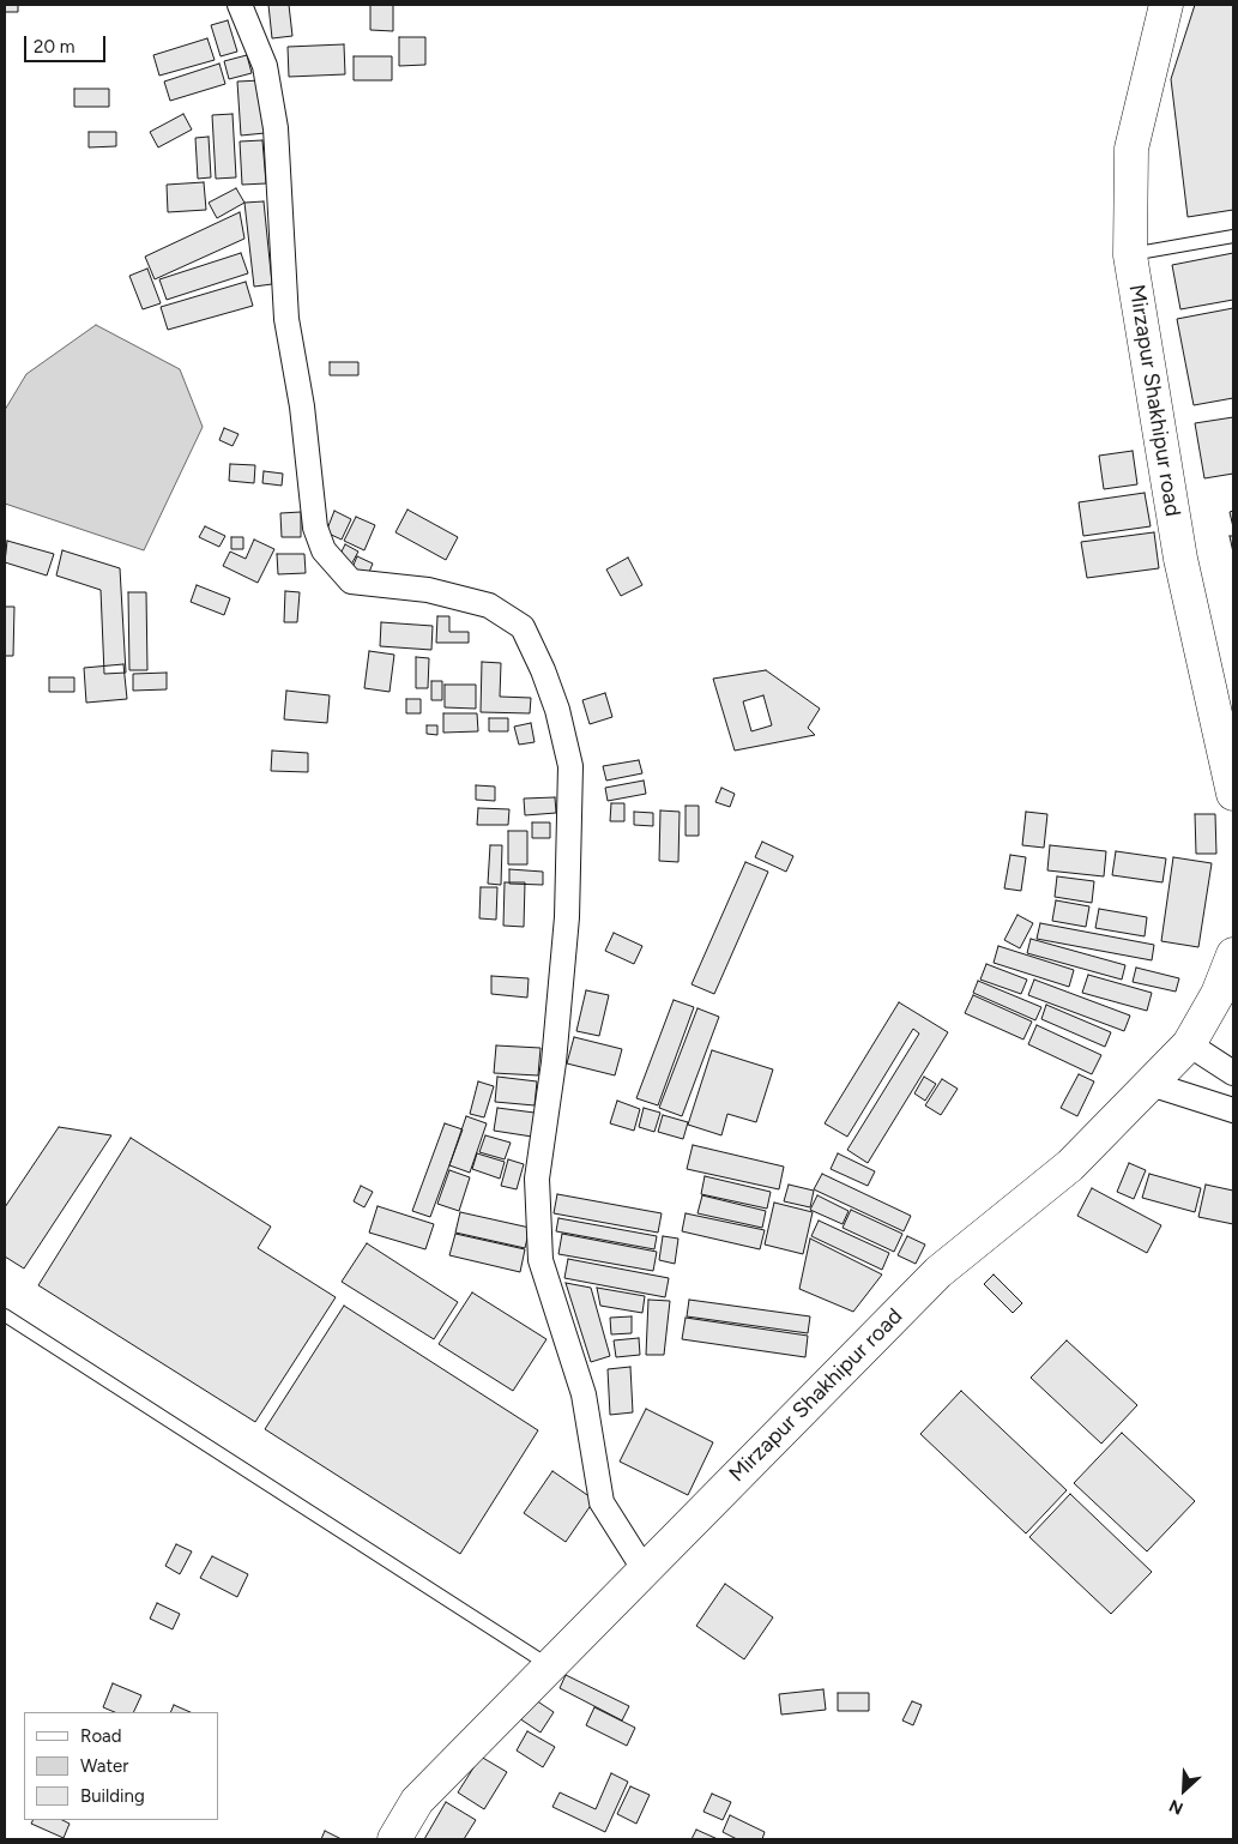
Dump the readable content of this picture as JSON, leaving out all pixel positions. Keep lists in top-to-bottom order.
{
  "streets": {
    "main road": ["Mirzapur Shakhipur road"]
  },
  "legend": ["Road", "Water", "Building"],
  "scale_bar": "20 m",
  "north": "bottom left"
}
